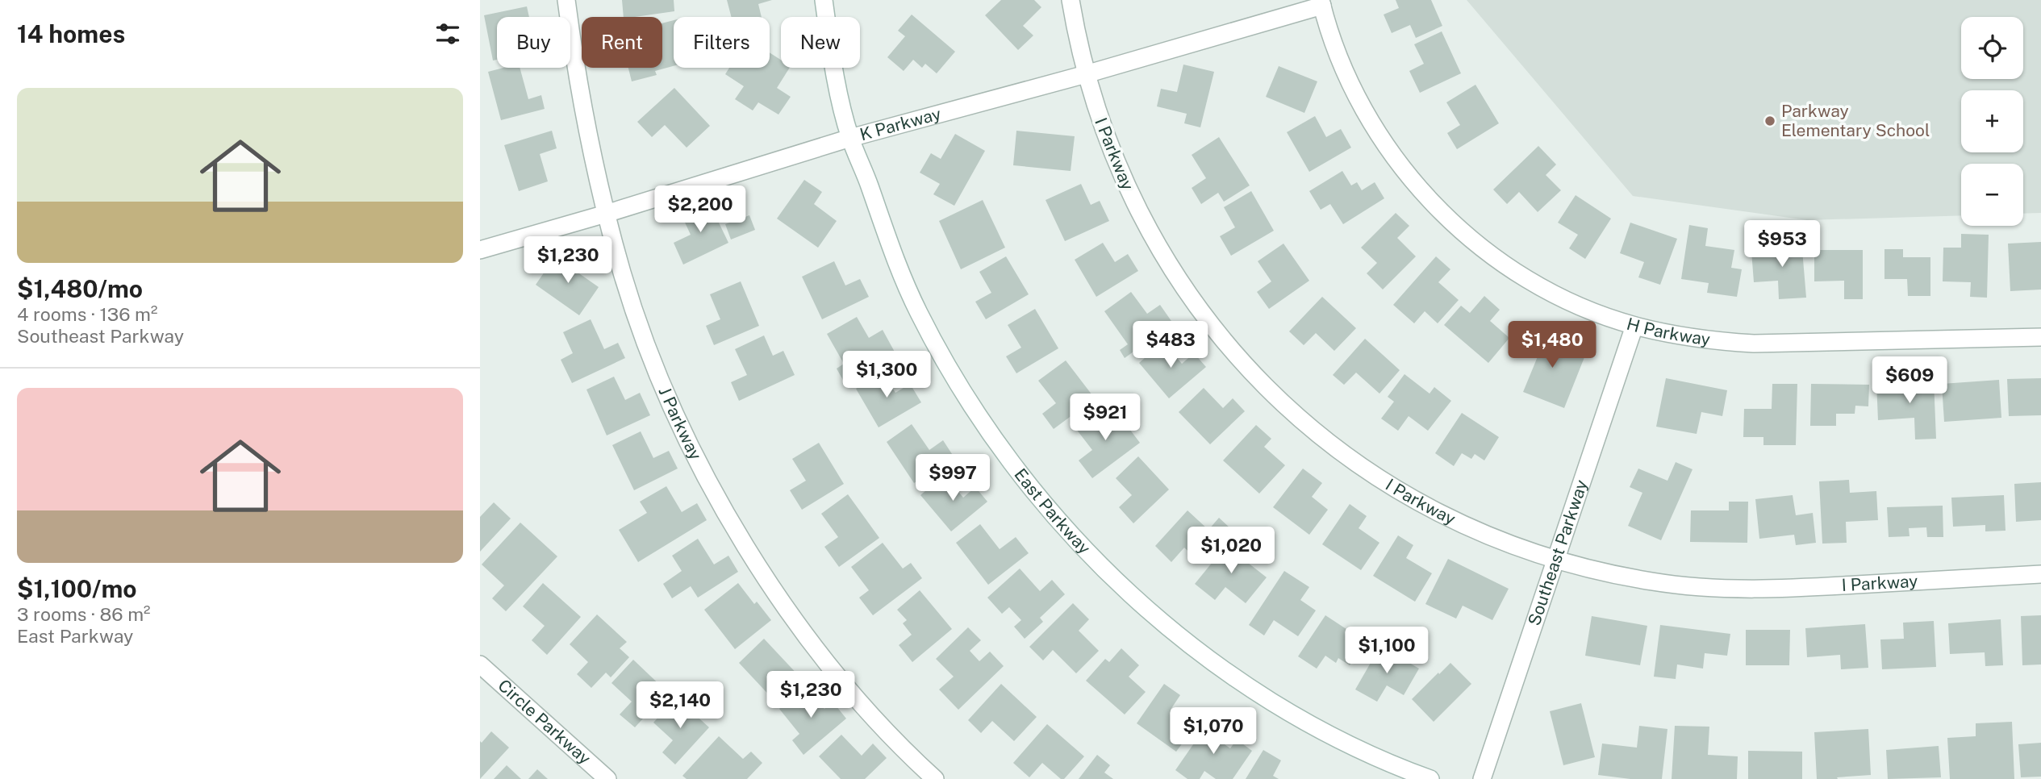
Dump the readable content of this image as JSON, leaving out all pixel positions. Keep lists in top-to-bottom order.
{
  "streets": {
    "street": [
      "K Parkway",
      "I Parkway",
      "H Parkway",
      "J Parkway",
      "East Parkway",
      "Southeast Parkway",
      "Circle Parkway"
    ]
  },
  "crossings": [
    ["K Parkway", "I Parkway"],
    ["K Parkway", "H Parkway"],
    ["K Parkway", "J Parkway"],
    ["K Parkway", "East Parkway"],
    ["I Parkway", "Southeast Parkway"],
    ["H Parkway", "Southeast Parkway"]
  ],
  "places": ["Parkway Elementary School"],
  "page": {
    "heading": "14 homes",
    "map_buttons": ["+", "−"],
    "chip": [
      "Buy",
      "Rent",
      "Filters",
      "New"
    ],
    "list": [
      {
        "name": "$1,480/mo",
        "note": "4 rooms · 136 m² · Southeast Parkway"
      },
      {
        "name": "$1,100/mo",
        "note": "3 rooms · 86 m² · East Parkway"
      }
    ],
    "price": [
      "$2,200",
      "$953",
      "$1,230",
      "$483",
      "$1,480",
      "$1,300",
      "$609",
      "$921",
      "$997",
      "$1,020",
      "$1,100",
      "$1,230",
      "$2,140",
      "$1,070"
    ]
  }
}
